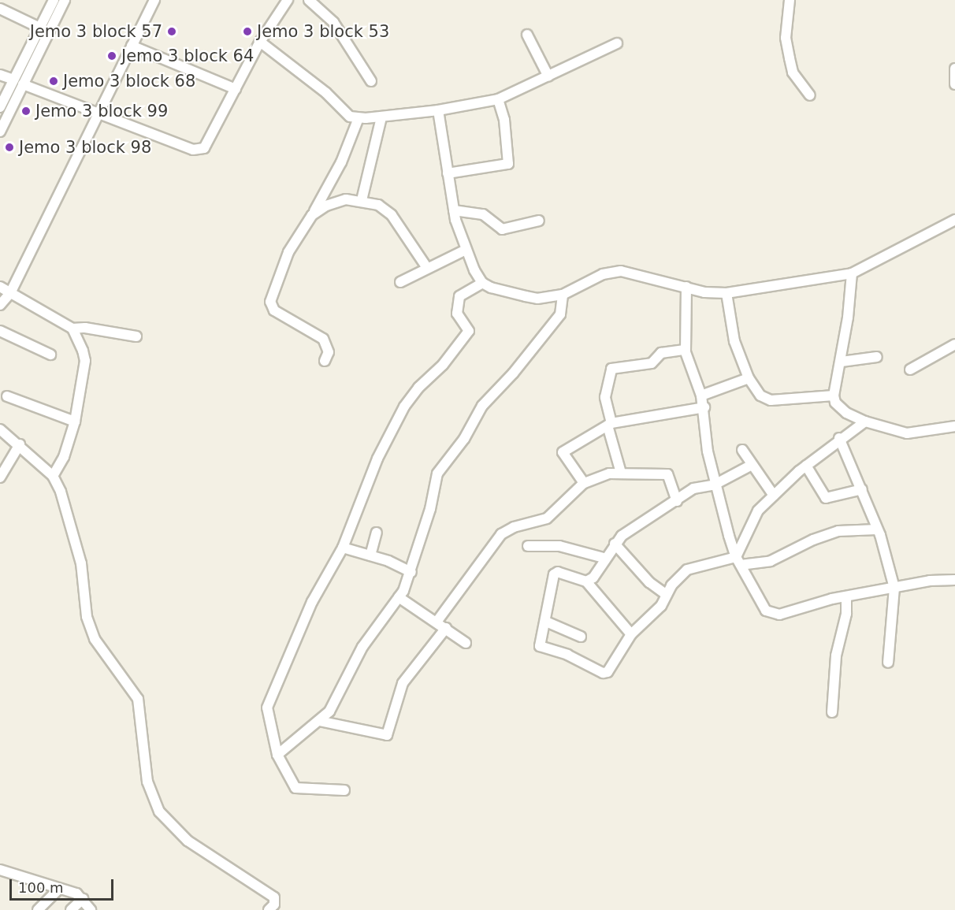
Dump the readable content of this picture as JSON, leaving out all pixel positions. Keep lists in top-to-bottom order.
{
  "places": [
    "Jemo 3 block 57",
    "Jemo 3 block 53",
    "Jemo 3 block 64",
    "Jemo 3 block 68",
    "Jemo 3 block 99",
    "Jemo 3 block 98"
  ],
  "scale_bar": "100 m"
}
